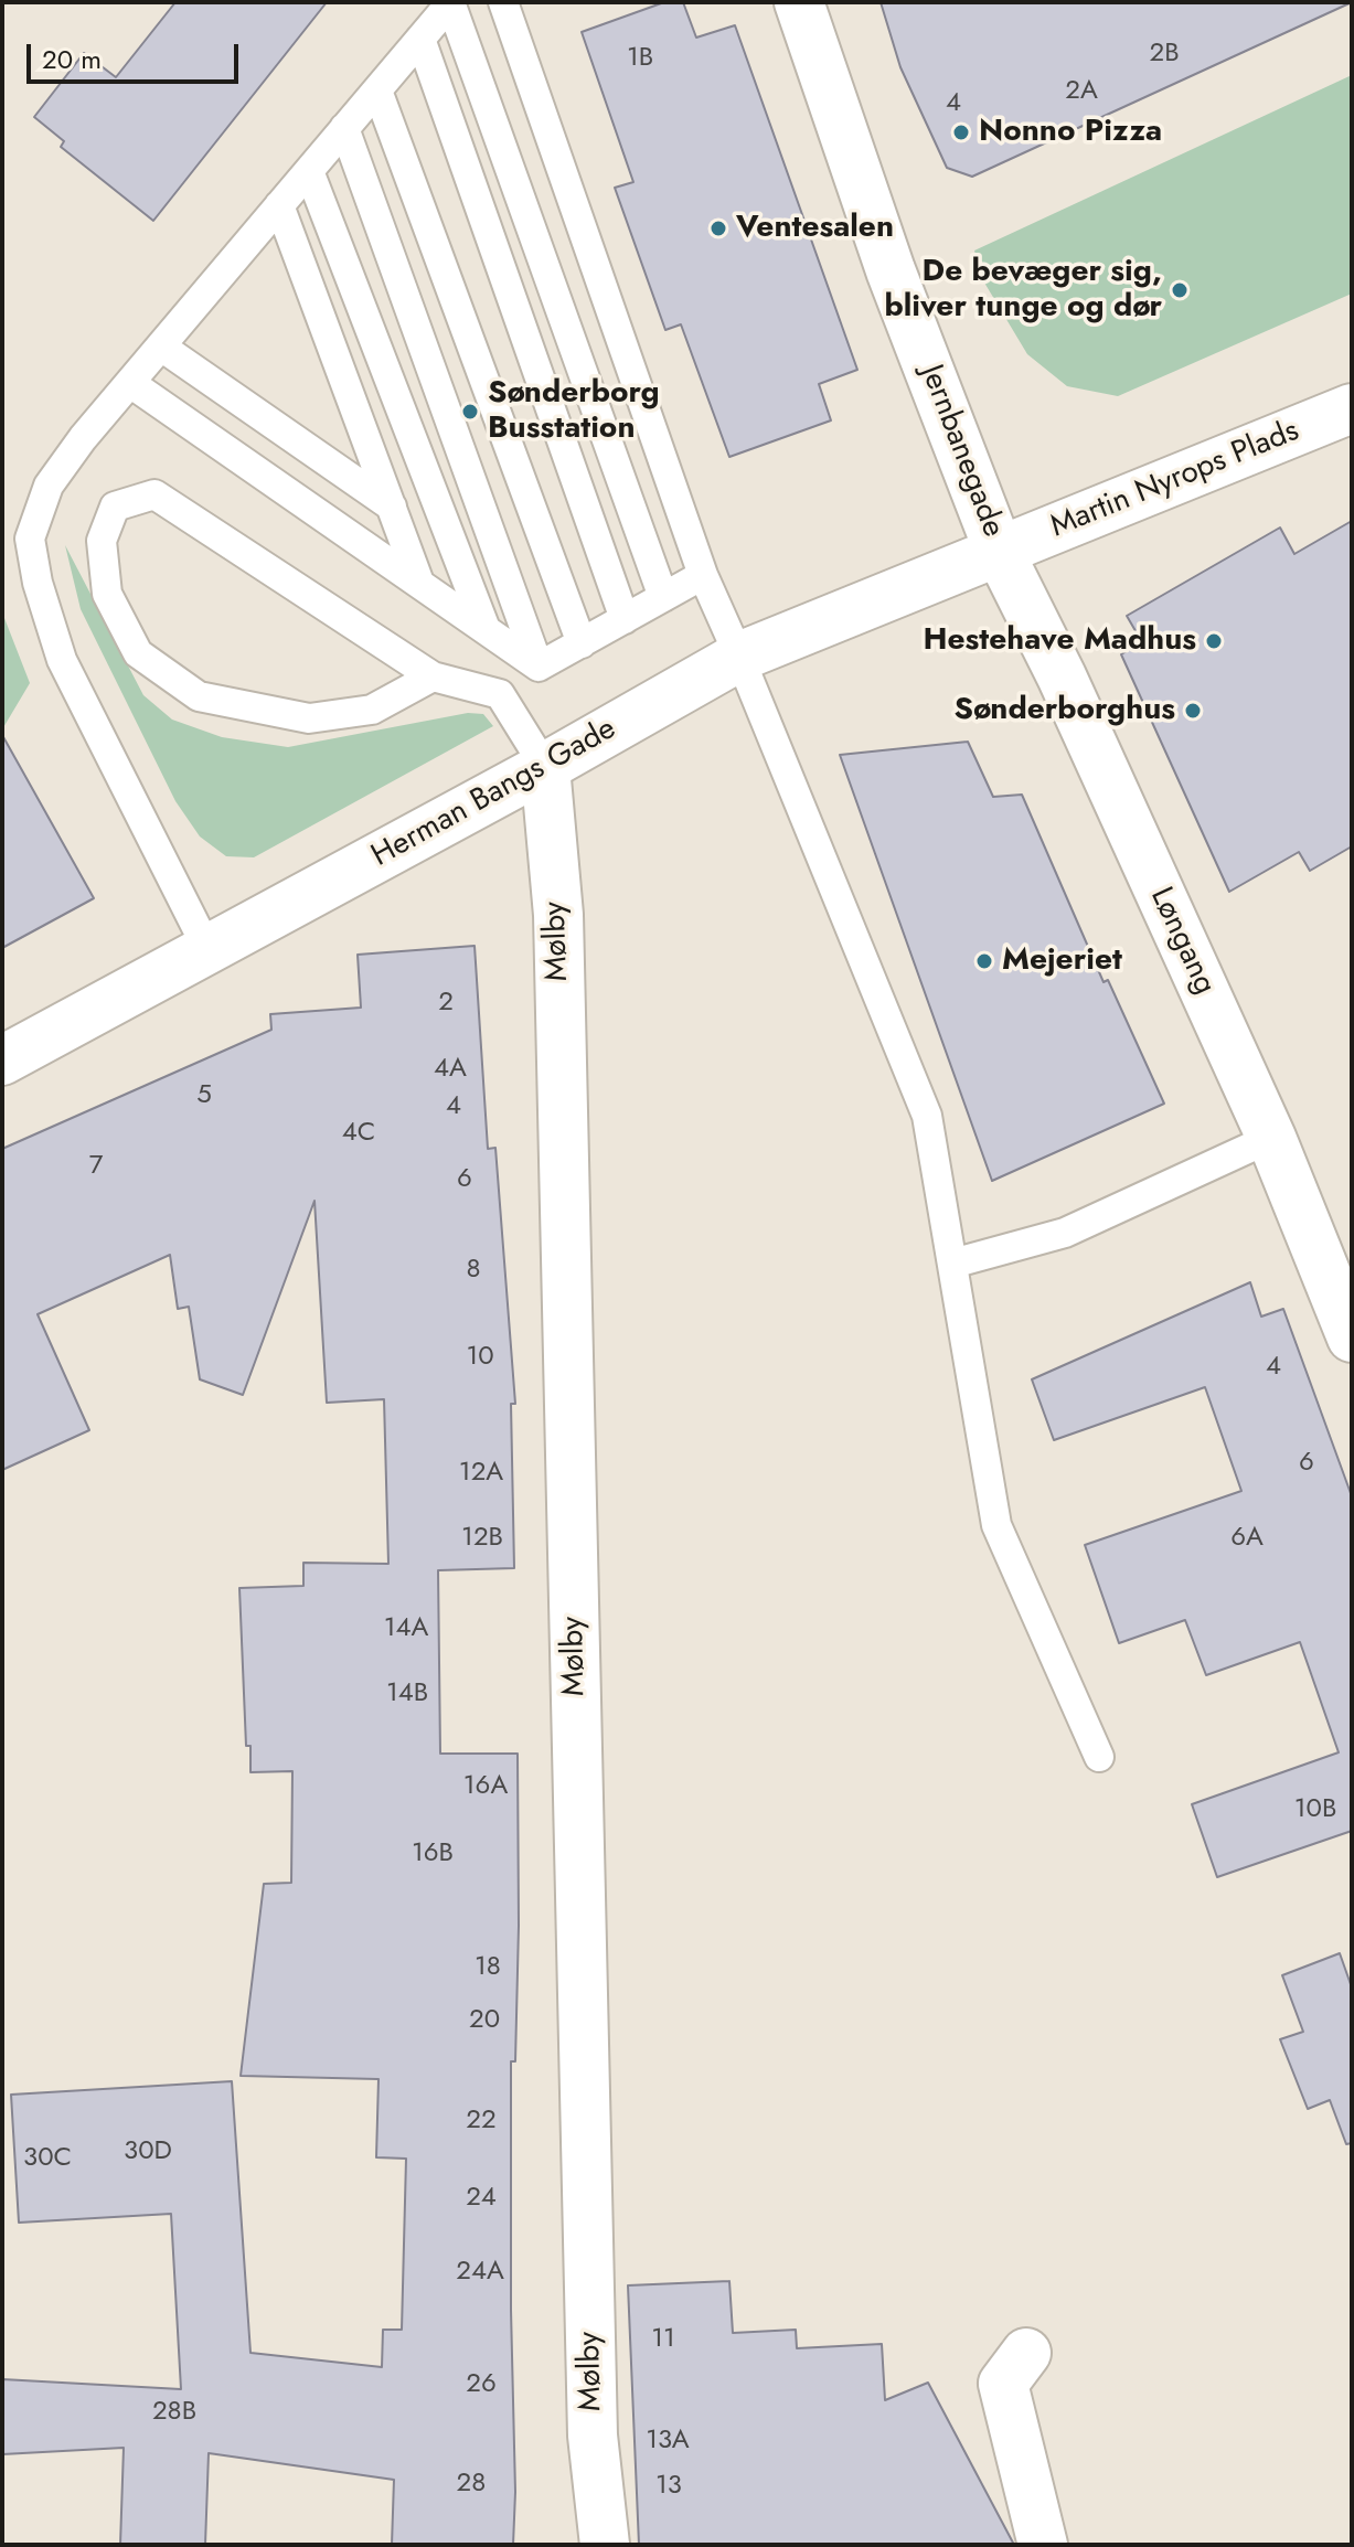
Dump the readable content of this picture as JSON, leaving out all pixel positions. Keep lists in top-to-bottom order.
{
  "streets": {
    "street": [
      "Jernbanegade",
      "Martin Nyrops Plads",
      "Herman Bangs Gade",
      "Mølby",
      "Løngang"
    ]
  },
  "crossings": [
    ["Jernbanegade", "Martin Nyrops Plads"],
    ["Jernbanegade", "Herman Bangs Gade"],
    ["Jernbanegade", "Løngang"],
    ["Martin Nyrops Plads", "Herman Bangs Gade"],
    ["Martin Nyrops Plads", "Løngang"],
    ["Herman Bangs Gade", "Mølby"],
    ["Herman Bangs Gade", "Løngang"]
  ],
  "places": [
    "Nonno Pizza",
    "Ventesalen",
    "De bevæger sig, bliver tunge og dør",
    "Sønderborg Busstation",
    "Hestehave Madhus",
    "Sønderborghus",
    "Mejeriet"
  ],
  "house_numbers": [
    "2B",
    "1B",
    "2A",
    "4",
    "2",
    "4A",
    "5",
    "4",
    "4C",
    "7",
    "6",
    "8",
    "10",
    "4",
    "6",
    "12A",
    "12B",
    "6A",
    "14A",
    "14B",
    "16A",
    "10B",
    "16B",
    "18",
    "20",
    "22",
    "30D",
    "30C",
    "24",
    "24A",
    "11",
    "26",
    "28B",
    "13A",
    "28",
    "13"
  ],
  "scale_bar": "20 m"
}
